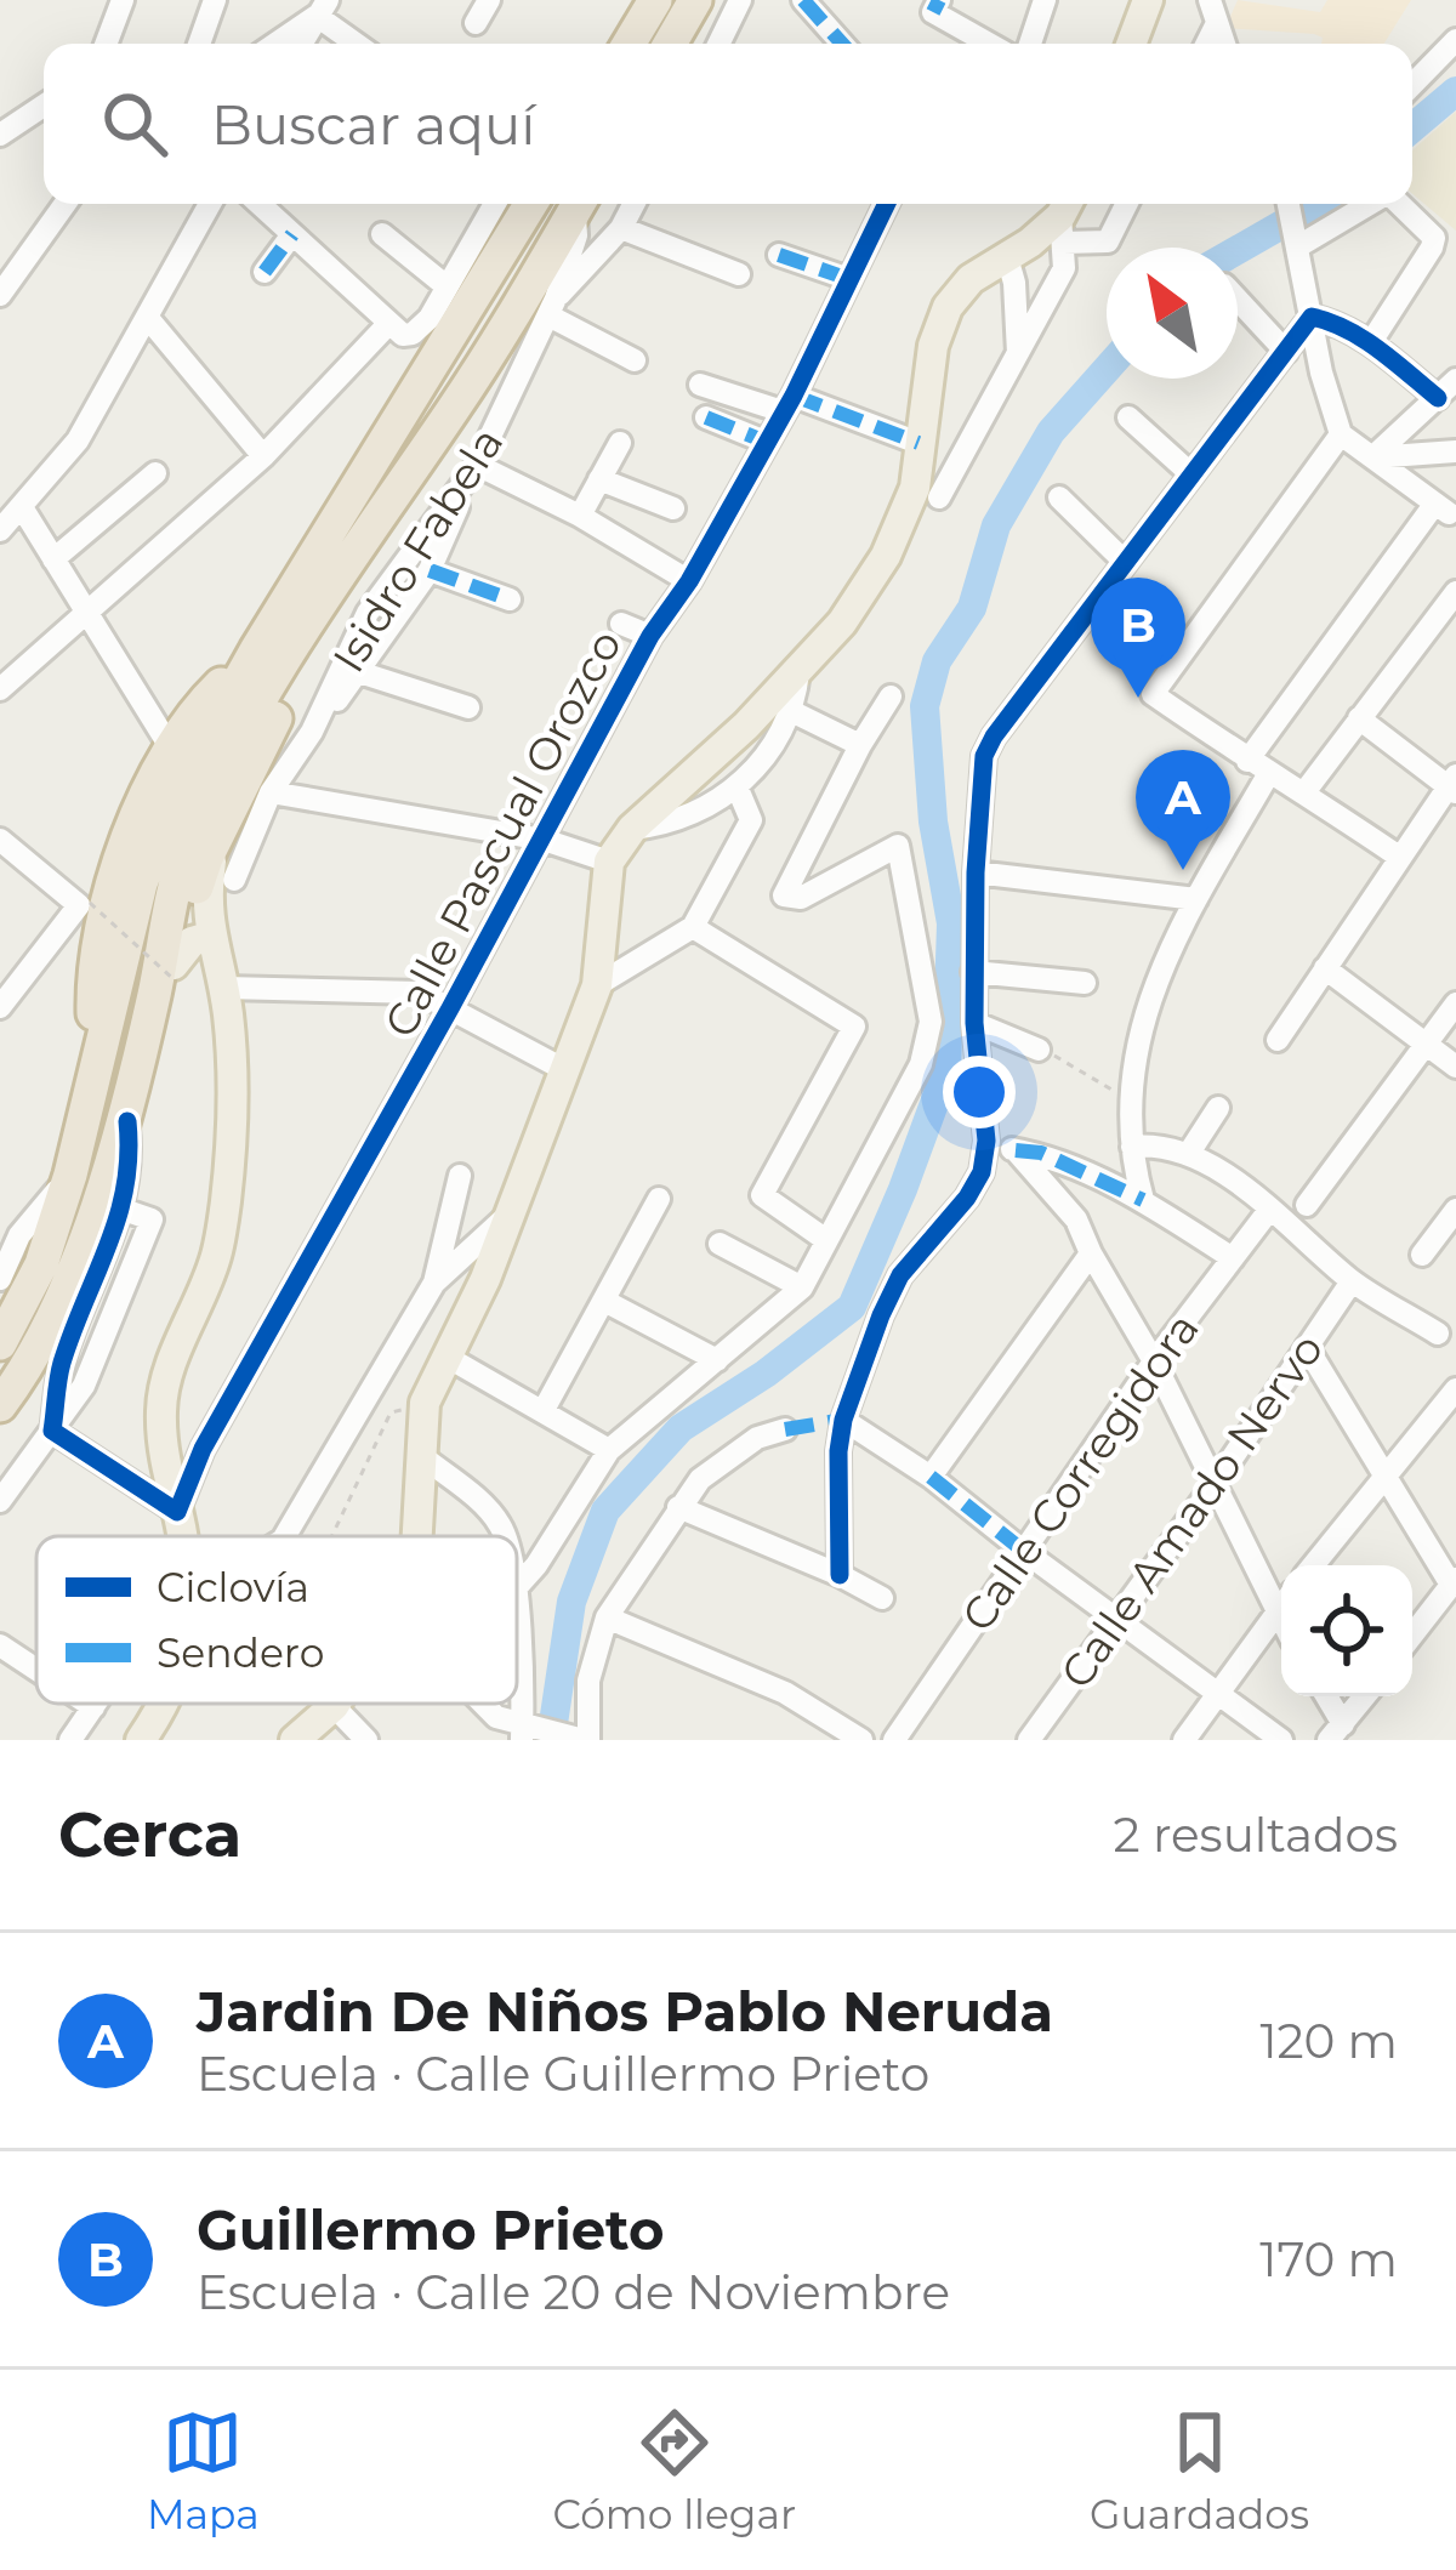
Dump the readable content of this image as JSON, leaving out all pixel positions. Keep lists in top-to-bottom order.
{
  "streets": {
    "street": [
      "Isidro Fabela",
      "Calle Pascual Orozco",
      "Calle Corregidora",
      "Calle Amado Nervo"
    ]
  },
  "legend": ["Ciclovía", "Sendero"],
  "north": "top left",
  "page": {
    "search": "Buscar aquí",
    "pins": ["B", "A"],
    "heading": ["Cerca", "2 resultados"],
    "list": [
      {
        "mark": "A",
        "name": "Jardin De Niños Pablo Neruda",
        "note": "Escuela · Calle Guillermo Prieto",
        "value": "120 m"
      },
      {
        "mark": "B",
        "name": "Guillermo Prieto",
        "note": "Escuela · Calle 20 de Noviembre",
        "value": "170 m"
      }
    ],
    "nav": ["Mapa", "Cómo llegar", "Guardados"]
  }
}
